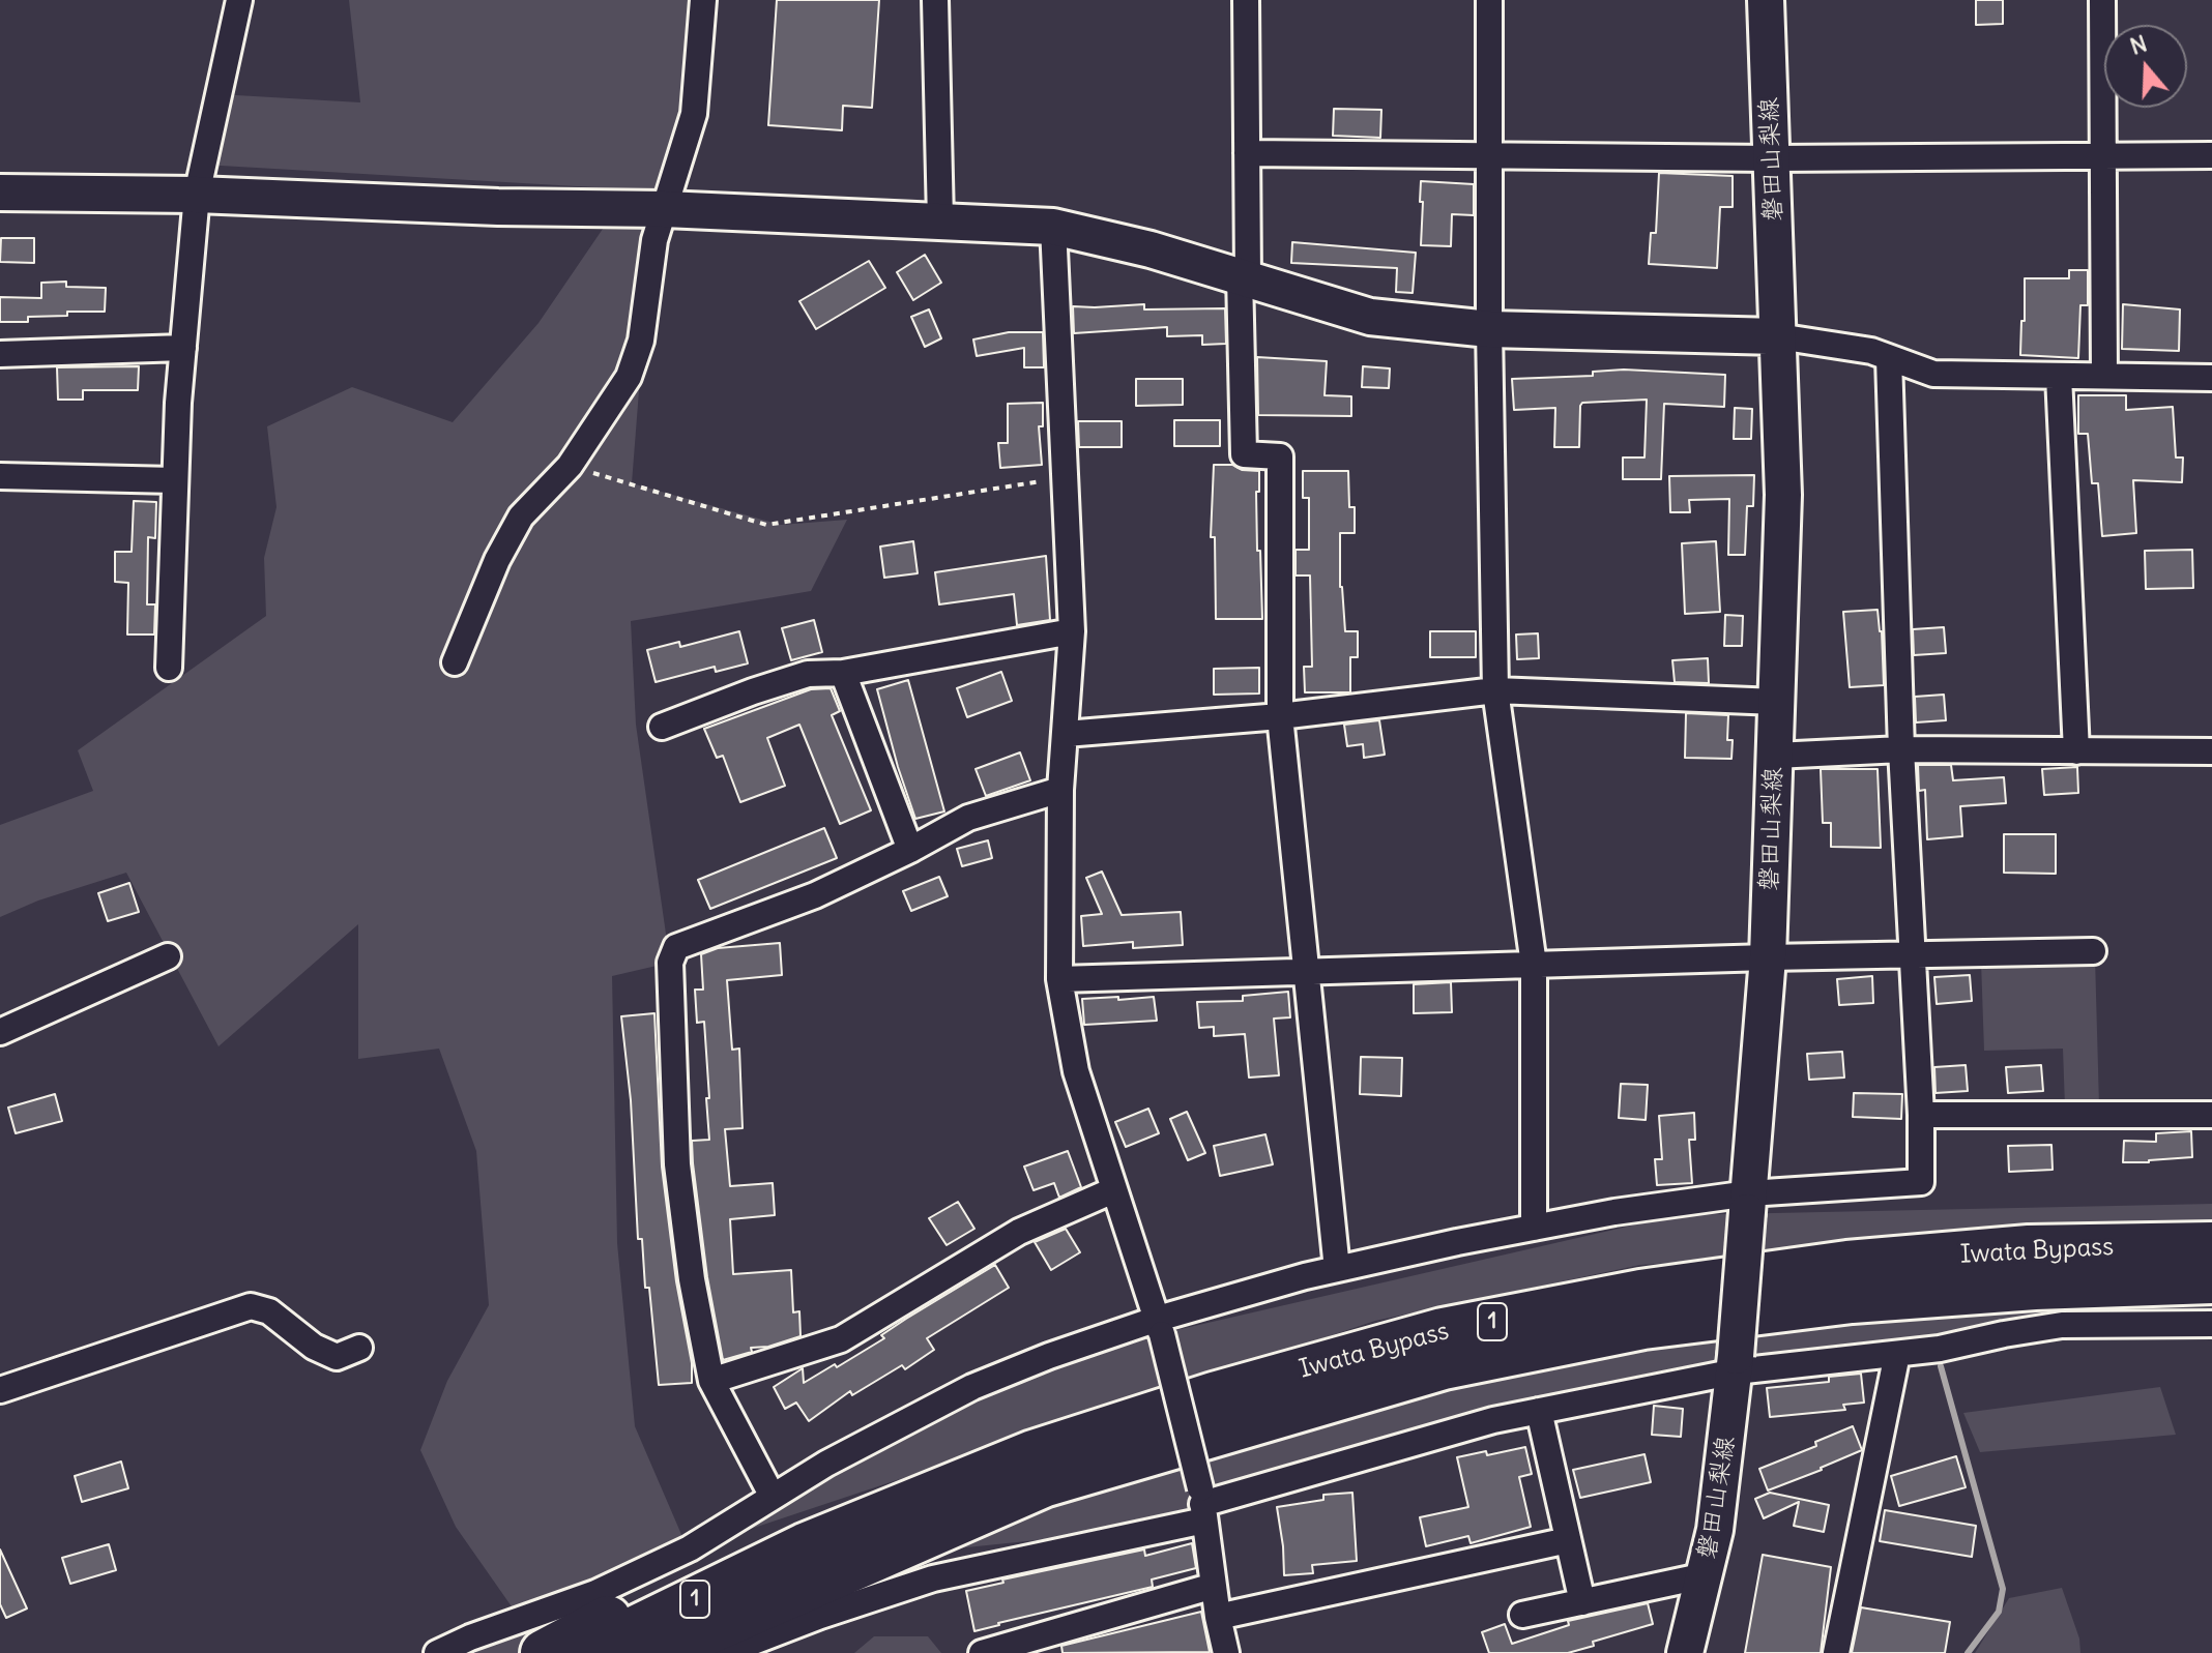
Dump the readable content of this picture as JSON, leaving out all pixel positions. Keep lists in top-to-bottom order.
{
  "streets": {
    "highway": ["Iwata Bypass", "1"],
    "street": ["磐田山梨線"]
  },
  "north": "top"
}
